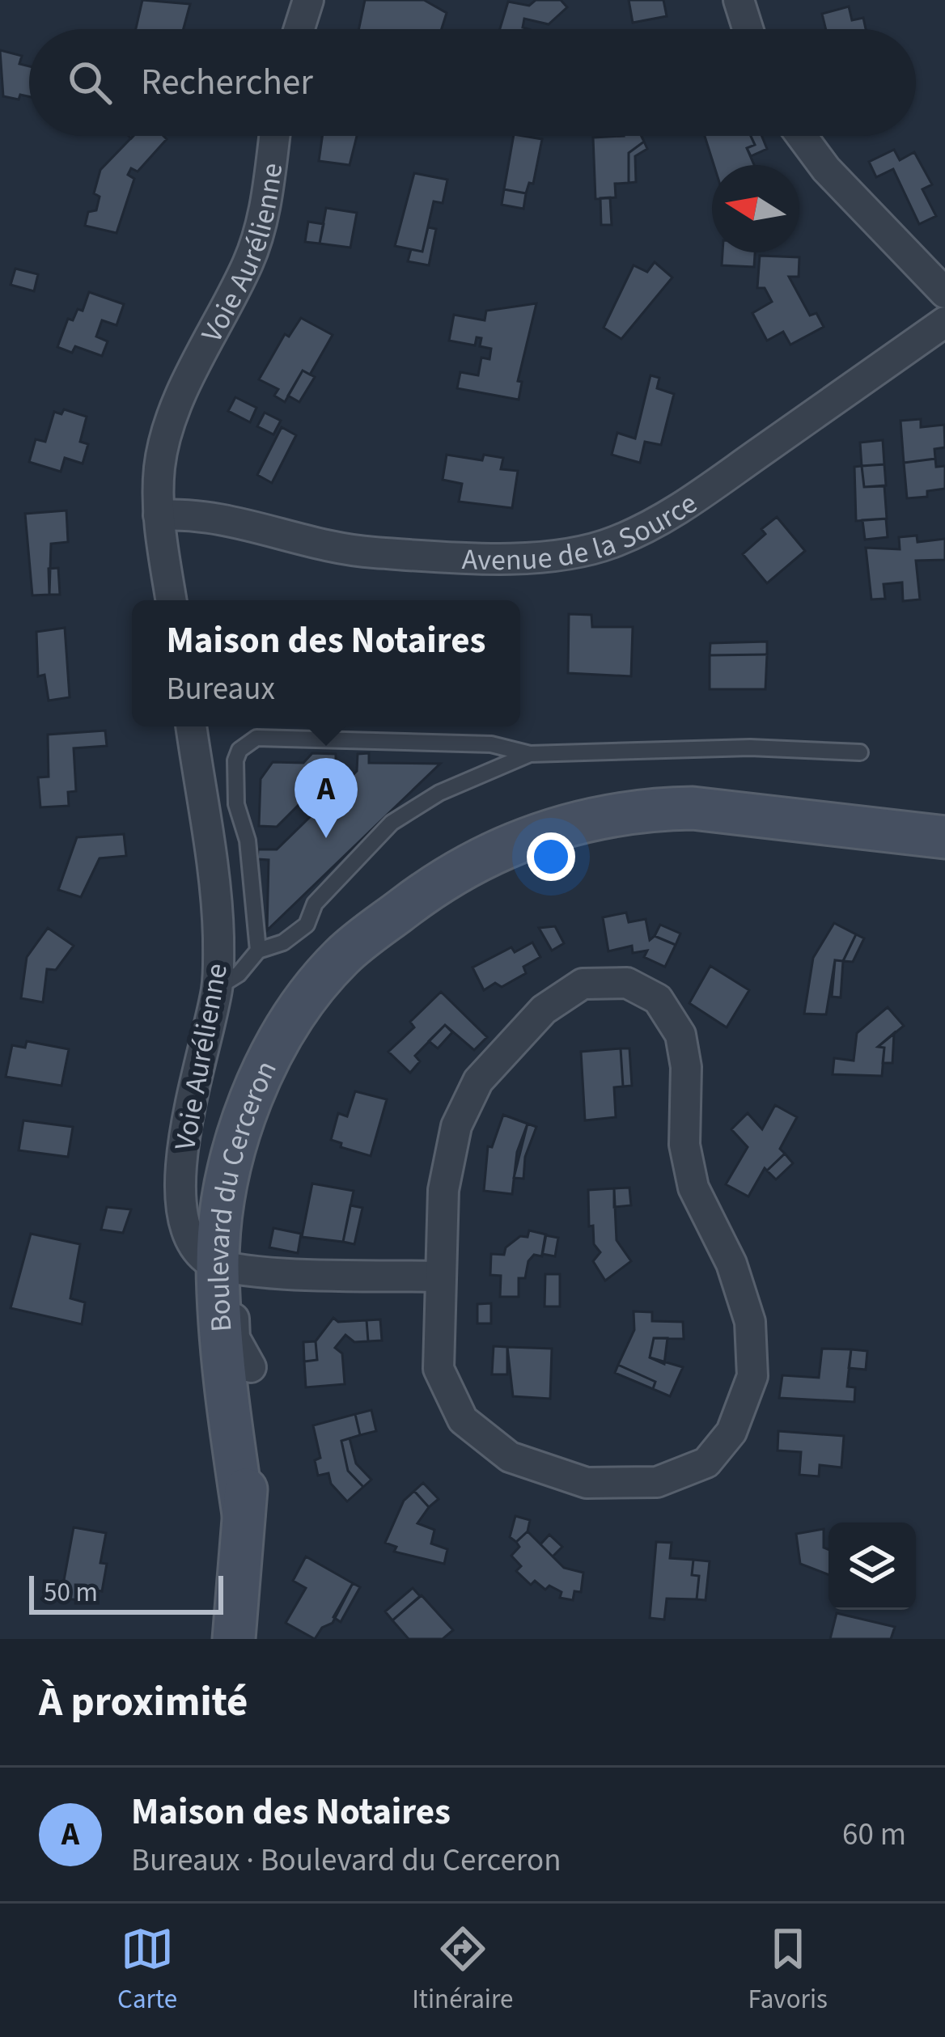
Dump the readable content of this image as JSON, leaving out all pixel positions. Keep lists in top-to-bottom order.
{
  "streets": {
    "main road": ["Boulevard du Cerceron"],
    "street": ["Voie Aurélienne", "Avenue de la Source"]
  },
  "crossings": [
    ["Voie Aurélienne", "Avenue de la Source"],
    ["Voie Aurélienne", "Boulevard du Cerceron"]
  ],
  "scale_bar": "50 m",
  "north": "left",
  "page": {
    "search": "Rechercher",
    "popup": ["Maison des Notaires", "Bureaux"],
    "pins": "A",
    "scale": "50 m",
    "heading": "À proximité",
    "list": [
      {
        "mark": "A",
        "name": "Maison des Notaires",
        "note": "Bureaux · Boulevard du Cerceron",
        "value": "60 m"
      }
    ],
    "nav": ["Carte", "Itinéraire", "Favoris"]
  }
}
